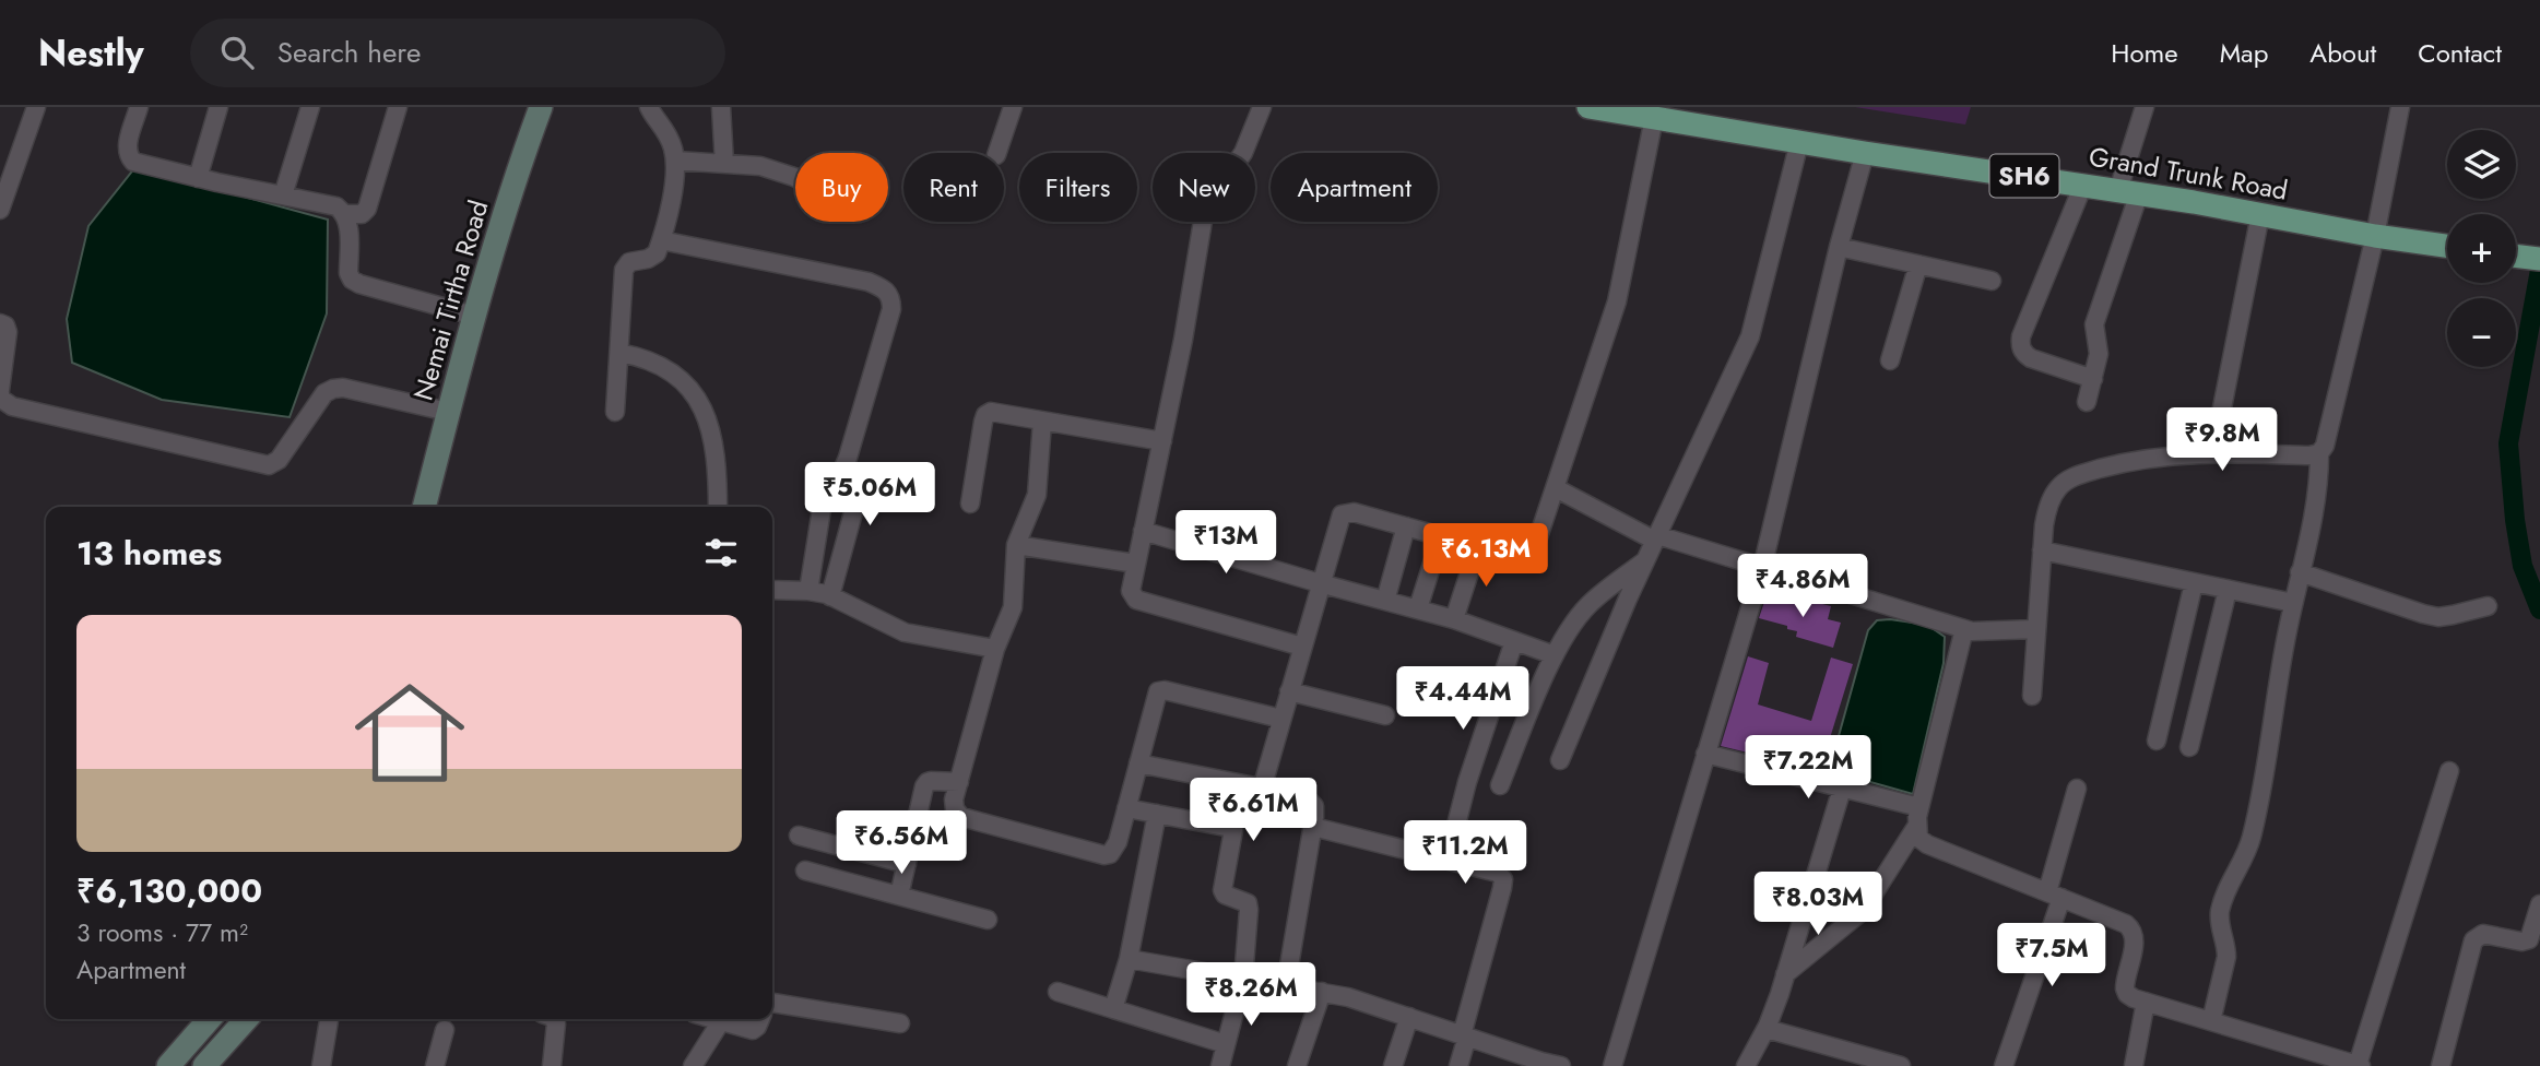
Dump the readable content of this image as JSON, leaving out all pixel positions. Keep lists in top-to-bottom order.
{
  "streets": {
    "main road": ["Grand Trunk Road", "SH6"],
    "street": ["Nemai Tirtha Road"]
  },
  "page": {
    "header": "Nestly",
    "search": "Search here",
    "nav": [
      "Home",
      "Map",
      "About",
      "Contact"
    ],
    "map_buttons": ["+", "−"],
    "chip": [
      "Buy",
      "Rent",
      "Filters",
      "New",
      "Apartment"
    ],
    "price": [
      "₹9.8M",
      "₹5.06M",
      "₹13M",
      "₹6.13M",
      "₹4.86M",
      "₹4.44M",
      "₹7.22M",
      "₹6.61M",
      "₹6.56M",
      "₹11.2M",
      "₹8.03M",
      "₹7.5M",
      "₹8.26M"
    ],
    "heading": "13 homes",
    "list": [
      {
        "name": "₹6,130,000",
        "note": "3 rooms · 77 m² · Apartment"
      }
    ]
  }
}
